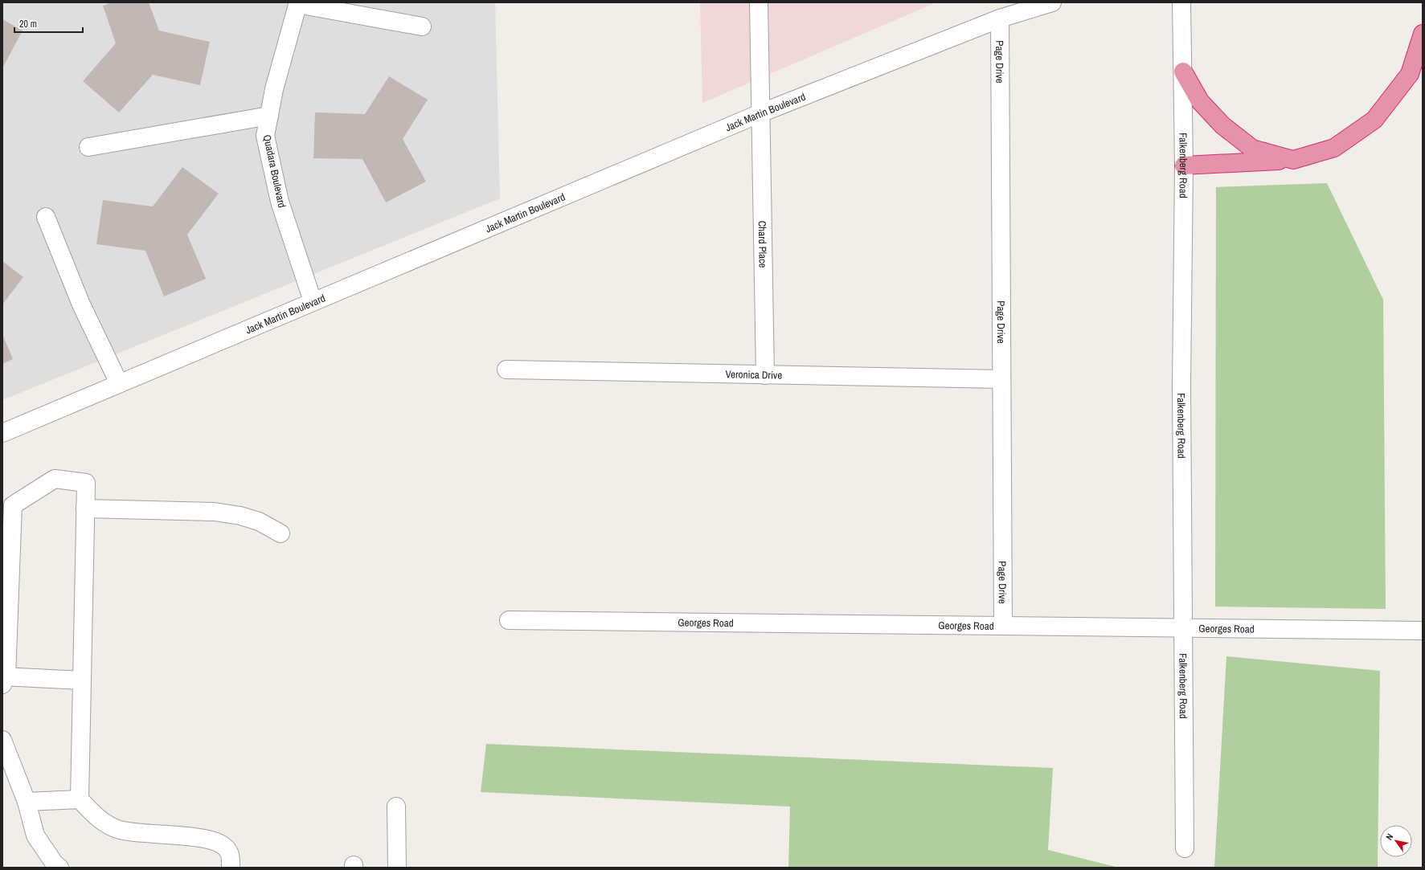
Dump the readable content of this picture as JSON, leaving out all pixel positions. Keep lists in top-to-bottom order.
{
  "streets": {
    "street": [
      "Page Drive",
      "Jack Martin Boulevard",
      "Falkenberg Road",
      "Quadara Boulevard",
      "Chard Place",
      "Veronica Drive",
      "Georges Road"
    ]
  },
  "crossings": [
    ["Page Drive", "Jack Martin Boulevard"],
    ["Page Drive", "Veronica Drive"],
    ["Page Drive", "Georges Road"],
    ["Jack Martin Boulevard", "Quadara Boulevard"],
    ["Jack Martin Boulevard", "Chard Place"],
    ["Falkenberg Road", "Georges Road"],
    ["Chard Place", "Veronica Drive"]
  ],
  "scale_bar": "20 m",
  "north": "top left"
}
